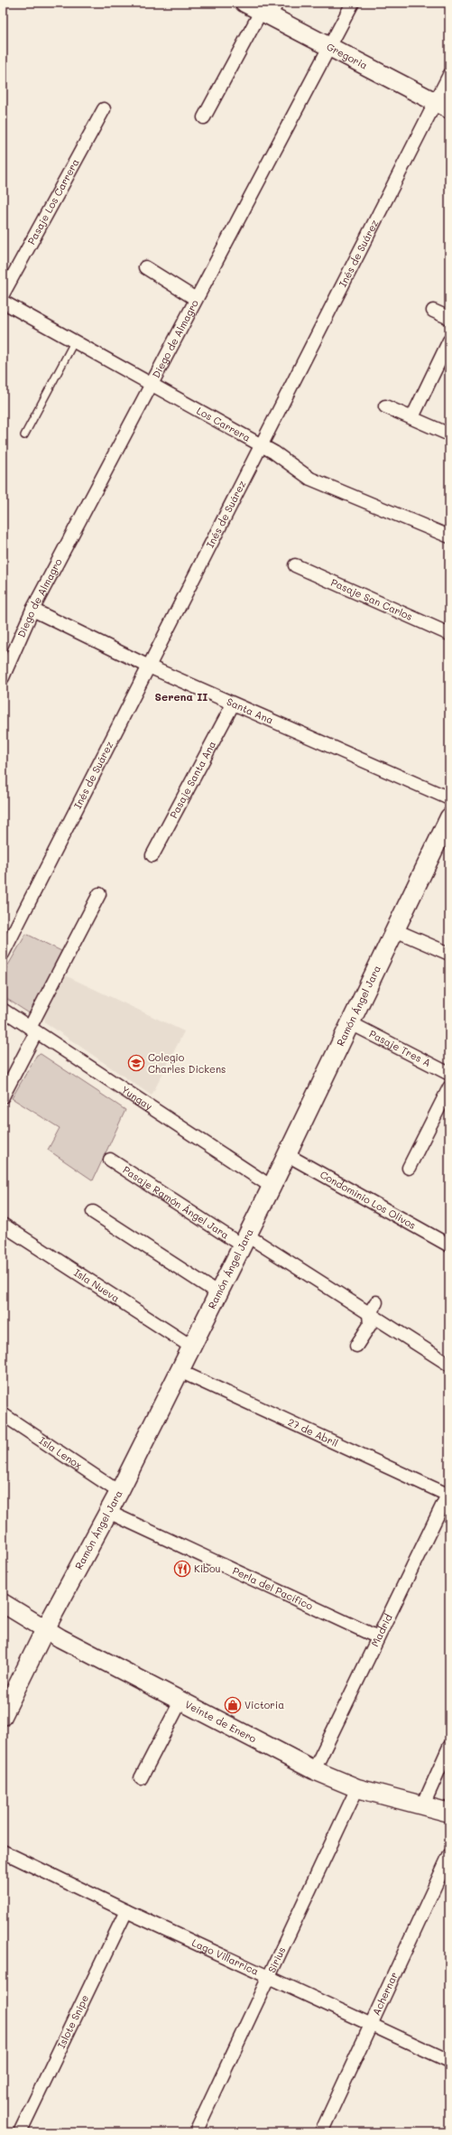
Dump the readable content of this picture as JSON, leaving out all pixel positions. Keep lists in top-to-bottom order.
{
  "streets": {
    "main road": ["Gregoria", "Ramón Ángel Jara", "Veinte de Enero"],
    "street": [
      "Pasaje Los Carrera",
      "Inés de Suárez",
      "Diego de Almagro",
      "Los Carrera",
      "Pasaje San Carlos",
      "Santa Ana",
      "Pasaje Santa Ana",
      "Pasaje Tres A",
      "Yungay",
      "Condominio Los Olivos",
      "Pasaje Ramón Ángel Jara",
      "Isla Nueva",
      "27 de Abril",
      "Isla Lenox",
      "Perla del Pacífico",
      "Madrid",
      "Lago Villarrica",
      "Sirius",
      "Achernar",
      "Islote Snipe"
    ]
  },
  "crossings": [
    ["Gregoria", "Inés de Suárez"],
    ["Gregoria", "Diego de Almagro"],
    ["Inés de Suárez", "Los Carrera"],
    ["Inés de Suárez", "Santa Ana"],
    ["Diego de Almagro", "Los Carrera"],
    ["Diego de Almagro", "Santa Ana"],
    ["Santa Ana", "Pasaje Santa Ana"],
    ["Ramón Ángel Jara", "Pasaje Tres A"],
    ["Ramón Ángel Jara", "Yungay"],
    ["Ramón Ángel Jara", "Condominio Los Olivos"],
    ["Ramón Ángel Jara", "Pasaje Ramón Ángel Jara"],
    ["Ramón Ángel Jara", "Isla Nueva"],
    ["Ramón Ángel Jara", "27 de Abril"],
    ["Ramón Ángel Jara", "Isla Lenox"],
    ["Ramón Ángel Jara", "Perla del Pacífico"],
    ["Ramón Ángel Jara", "Veinte de Enero"],
    ["27 de Abril", "Madrid"],
    ["Perla del Pacífico", "Madrid"],
    ["Madrid", "Veinte de Enero"],
    ["Veinte de Enero", "Sirius"],
    ["Lago Villarrica", "Sirius"],
    ["Lago Villarrica", "Achernar"],
    ["Lago Villarrica", "Islote Snipe"]
  ],
  "districts": ["Serena II"],
  "places": {
    "school or university": ["Colegio Charles Dickens"],
    "restaurant": ["Kibou"],
    "shop": ["Victoria"]
  }
}
